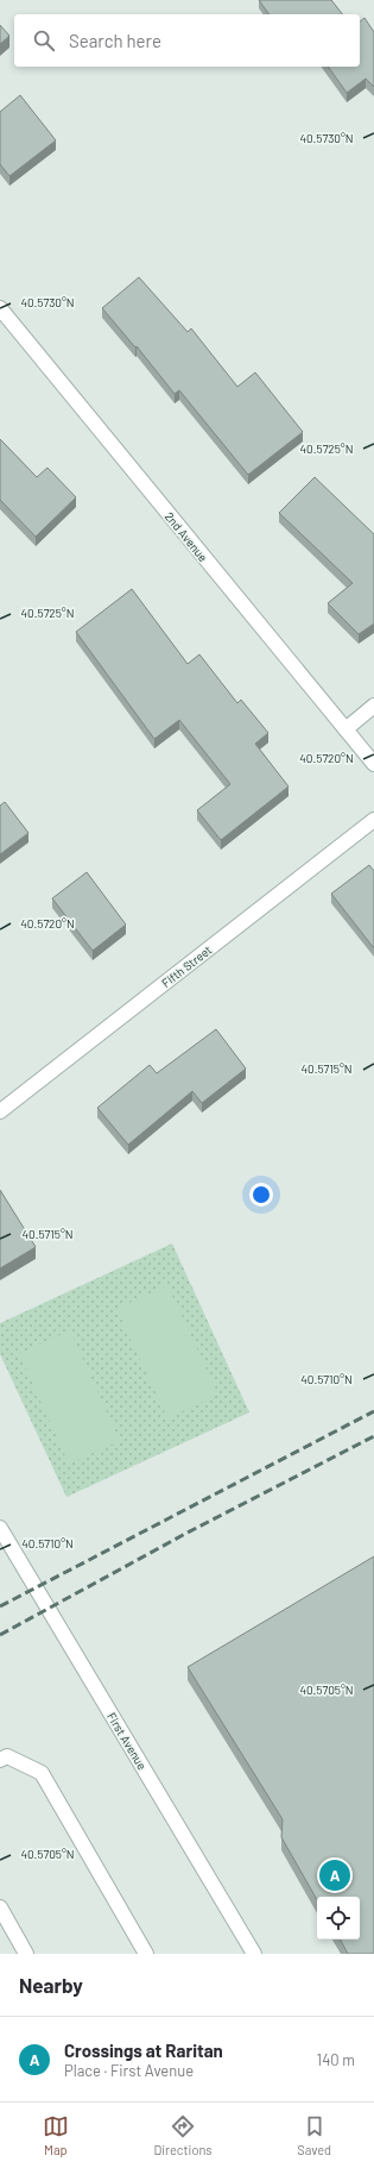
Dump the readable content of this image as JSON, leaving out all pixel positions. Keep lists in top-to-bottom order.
{
  "streets": {
    "street": ["2nd Avenue", "Fifth Street", "First Avenue"]
  },
  "page": {
    "search": "Search here",
    "pins": "A",
    "heading": "Nearby",
    "list": [
      {
        "mark": "A",
        "name": "Crossings at Raritan",
        "note": "Place · First Avenue",
        "value": "140 m"
      }
    ],
    "nav": ["Map", "Directions", "Saved"]
  },
  "coordinates": [
    "40.5730°N",
    "40.5725°N",
    "40.5720°N",
    "40.5715°N",
    "40.5710°N",
    "40.5705°N"
  ]
}
